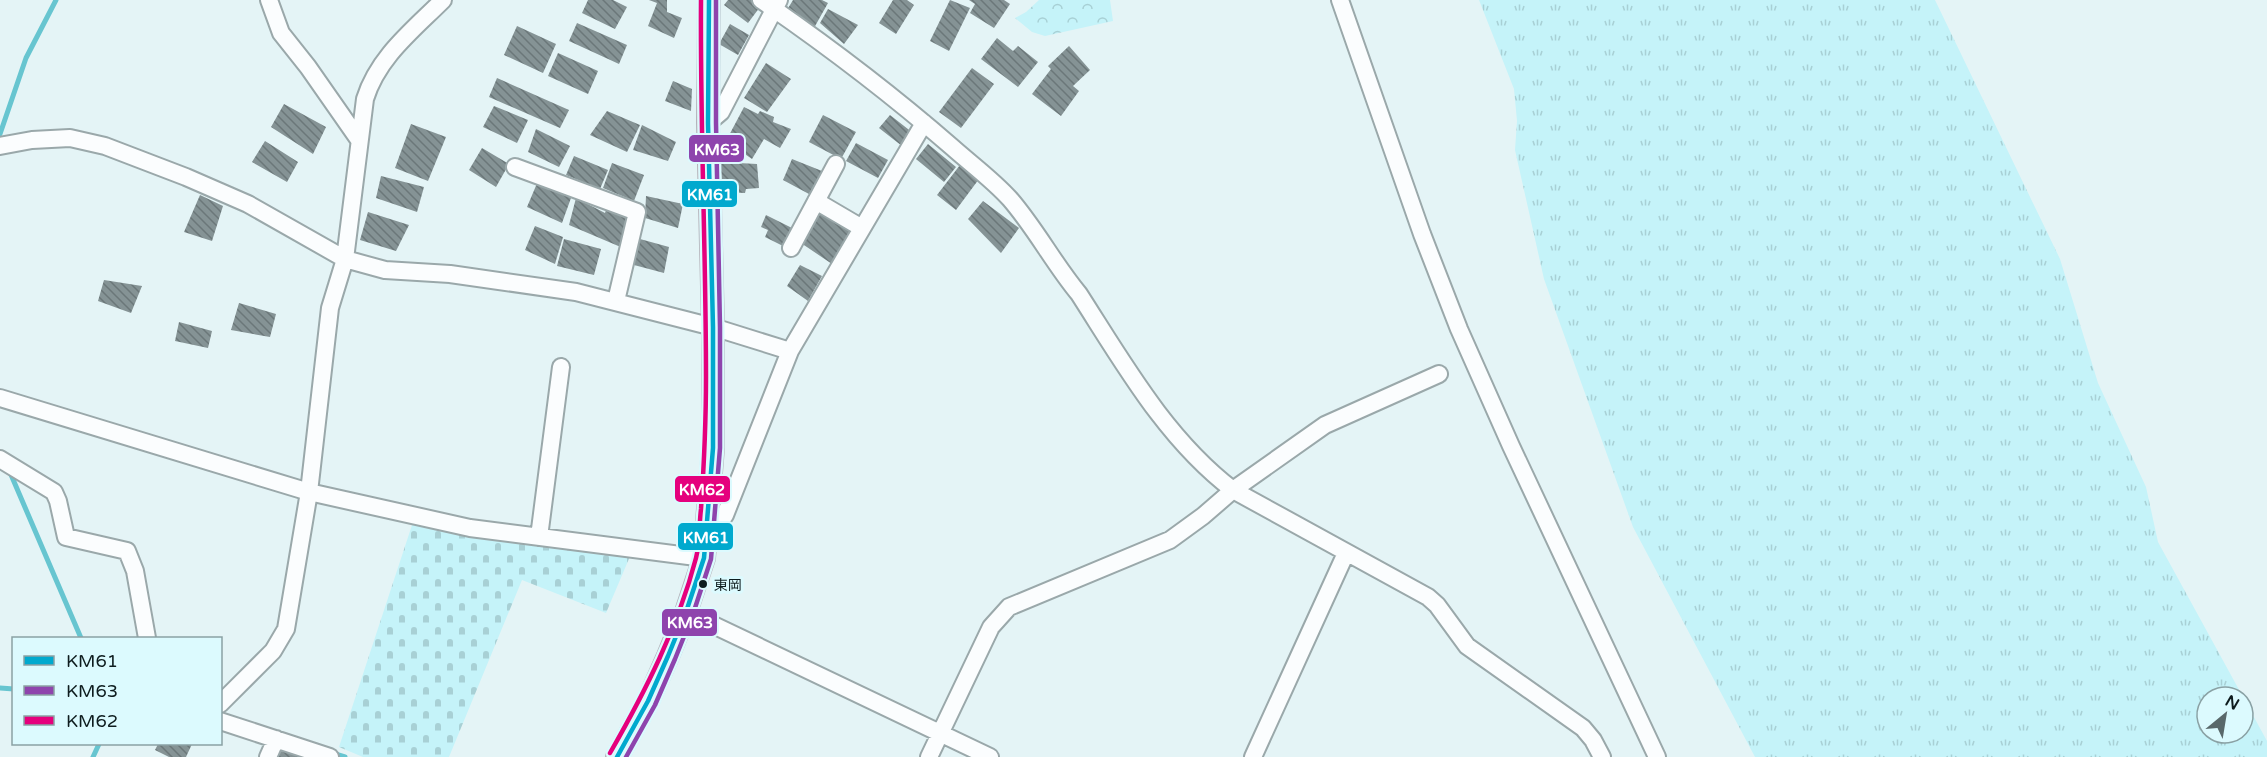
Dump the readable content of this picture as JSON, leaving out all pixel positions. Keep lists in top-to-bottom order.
{
  "places": ["東岡"],
  "lines": ["transit line KM61", "transit line KM63", "transit line KM62"],
  "legend": ["KM61", "KM63", "KM62"],
  "north": "top right"
}
